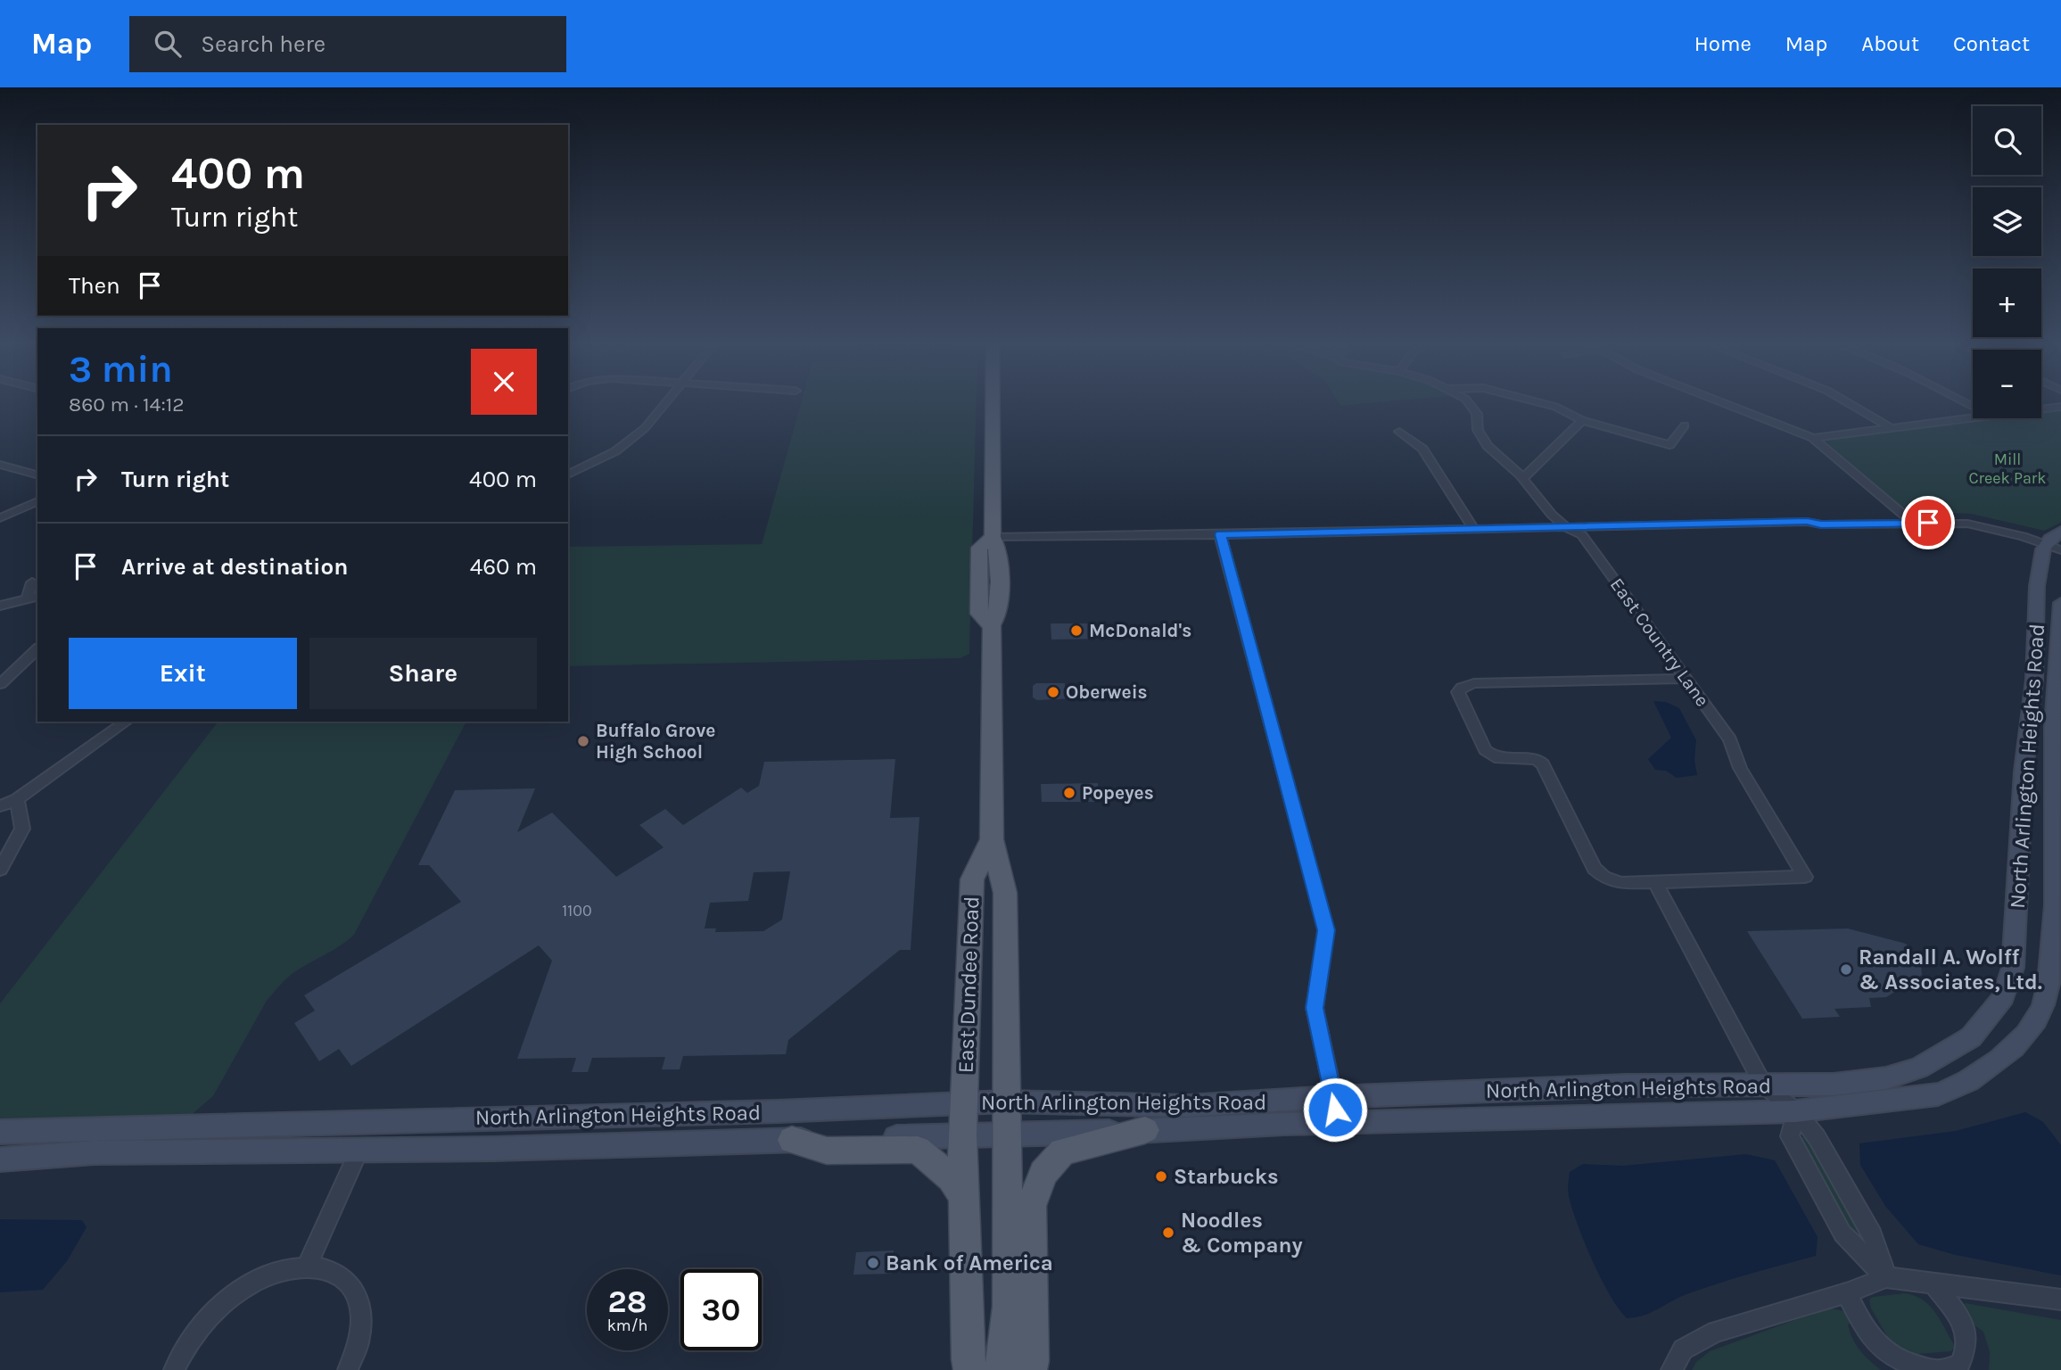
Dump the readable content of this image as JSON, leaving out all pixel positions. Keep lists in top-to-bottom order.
{
  "streets": {
    "main road": ["North Arlington Heights Road", "East Dundee Road"],
    "street": ["East Country Lane"]
  },
  "crossings": [
    ["North Arlington Heights Road", "East Dundee Road"]
  ],
  "parks": ["Mill Creek Park"],
  "places": [
    "McDonald's",
    "Oberweis",
    "Buffalo Grove High School",
    "Popeyes",
    "Randall A. Wolff & Associates, Ltd.",
    "Starbucks",
    "Noodles & Company",
    "Bank of America"
  ],
  "house_numbers": ["1100"],
  "page": {
    "header": "Map",
    "search": "Search here",
    "nav": [
      "Home",
      "Map",
      "About",
      "Contact"
    ],
    "map_buttons": ["+", "−"],
    "turn": ["400 m", "Turn right"],
    "then": "Then",
    "heading": ["3 min", "860 m · 14:12"],
    "list": [
      {
        "name": "Turn right",
        "value": "400 m"
      },
      {
        "name": "Arrive at destination",
        "value": "460 m"
      }
    ],
    "buttons": ["Exit", "Share"],
    "speed": "28 km/h",
    "limit": "30"
  }
}
